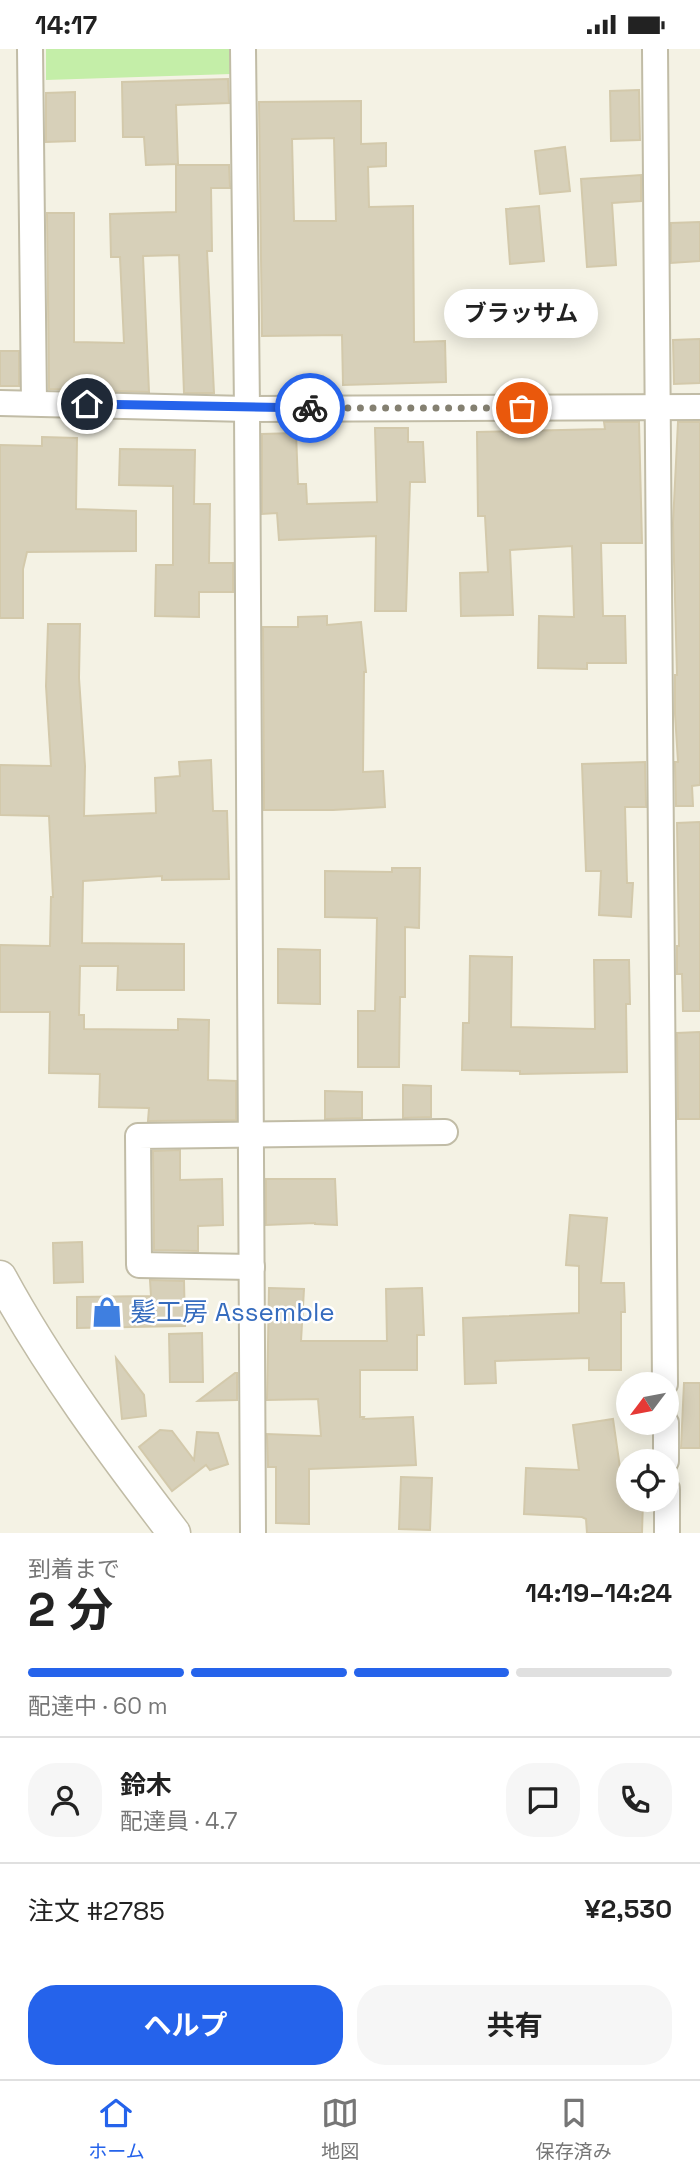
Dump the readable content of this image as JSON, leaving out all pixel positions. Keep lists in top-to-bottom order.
{
  "places": {
    "other": ["ブラッサム"],
    "shop": ["髪工房 Assemble"]
  },
  "north": "bottom left",
  "page": {
    "status": "14:17",
    "bubble": "ブラッサム",
    "heading": ["2 分", "到着まで", "14:19–14:24"],
    "panel": [
      "鈴木",
      "配達員 · 4.7",
      "注文 #2785",
      "¥2,530"
    ],
    "bar": "配達中 · 60 m",
    "buttons": ["ヘルプ", "共有"],
    "tabs": ["ホーム", "地図", "保存済み"]
  }
}
